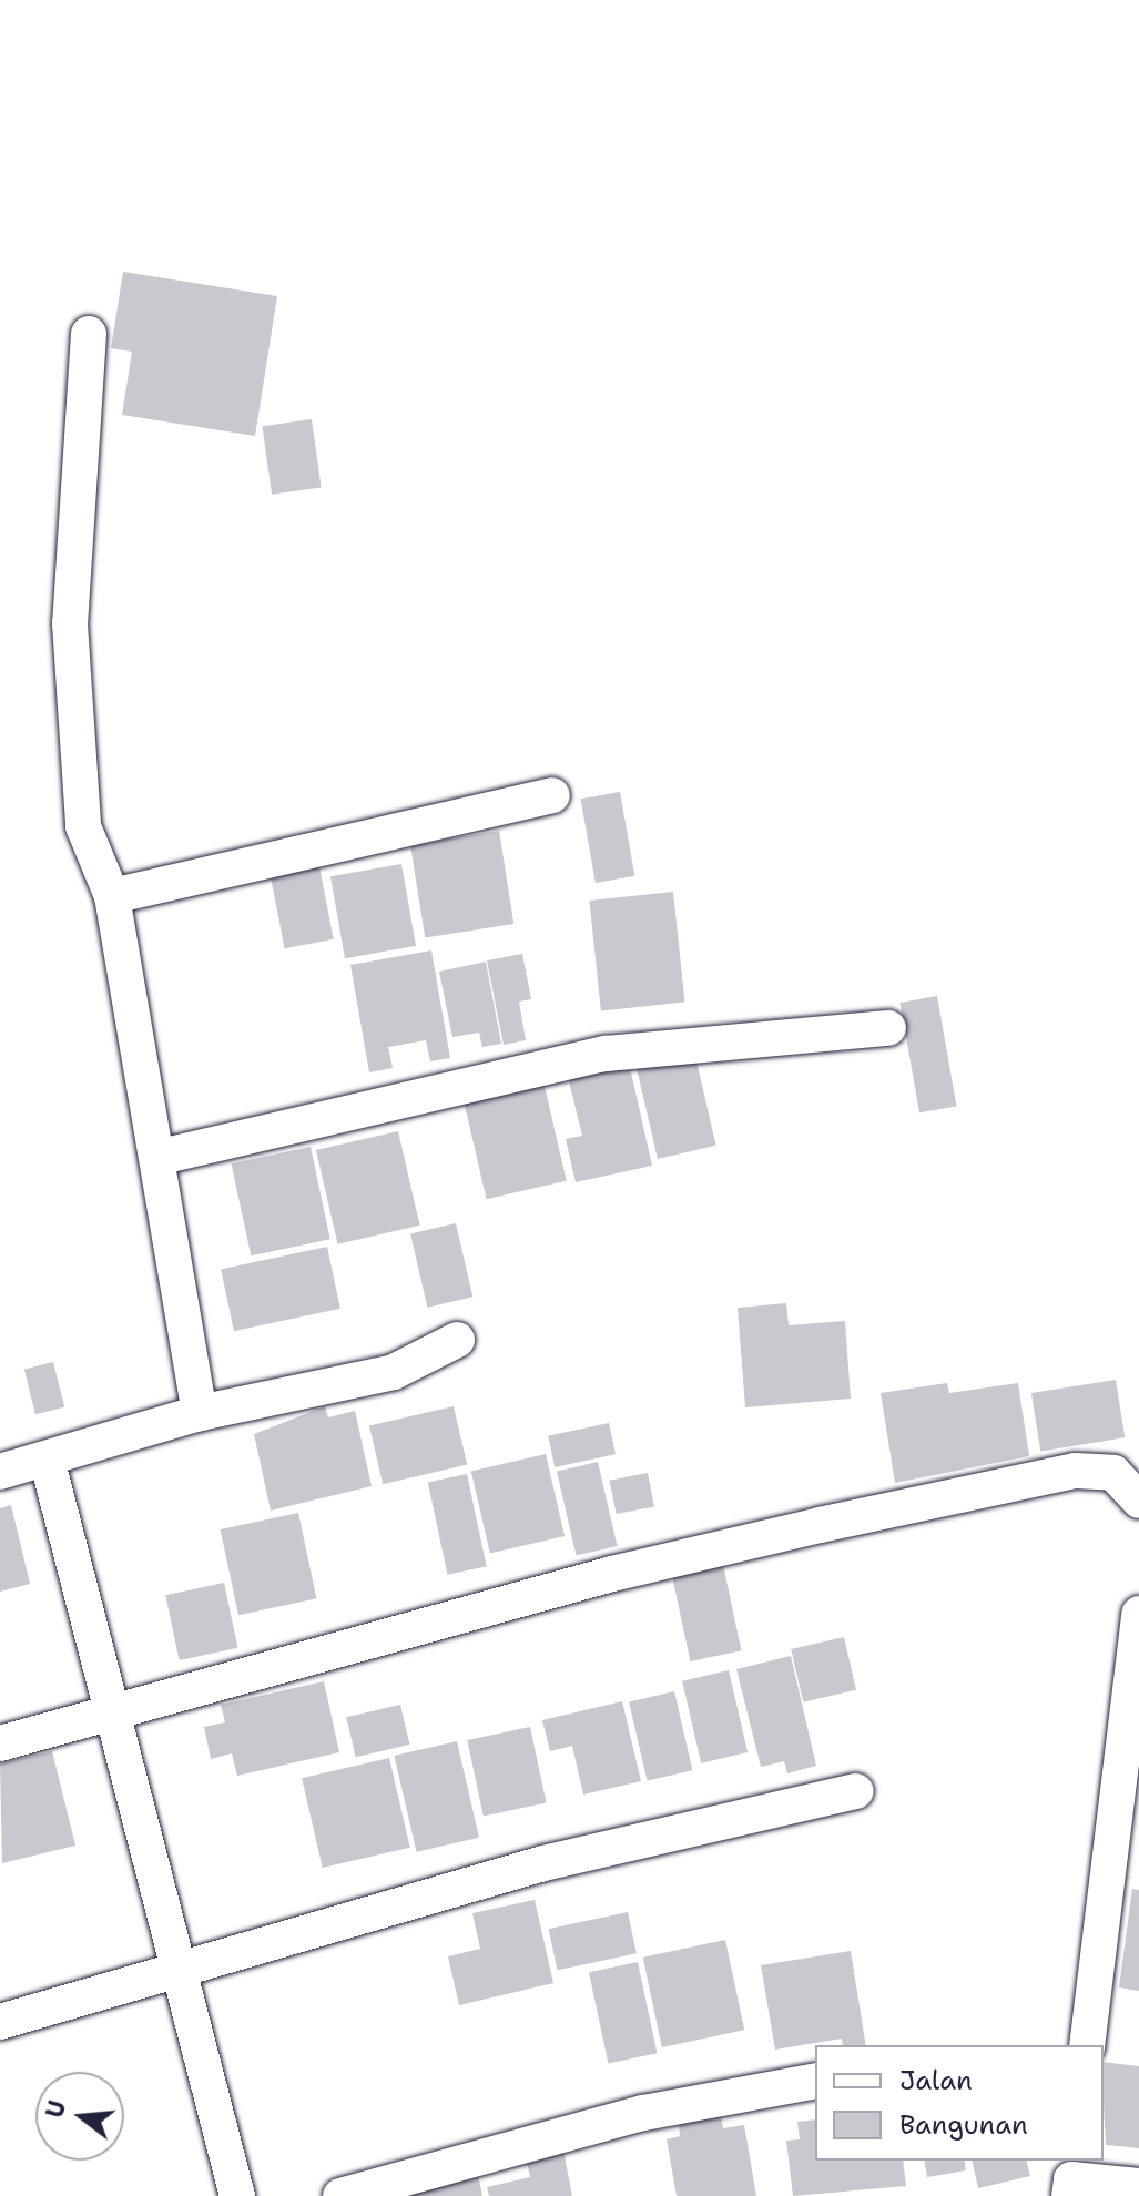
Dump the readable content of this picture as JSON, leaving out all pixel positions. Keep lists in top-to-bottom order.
{
  "legend": ["Jalan", "Bangunan"],
  "north": "left"
}
